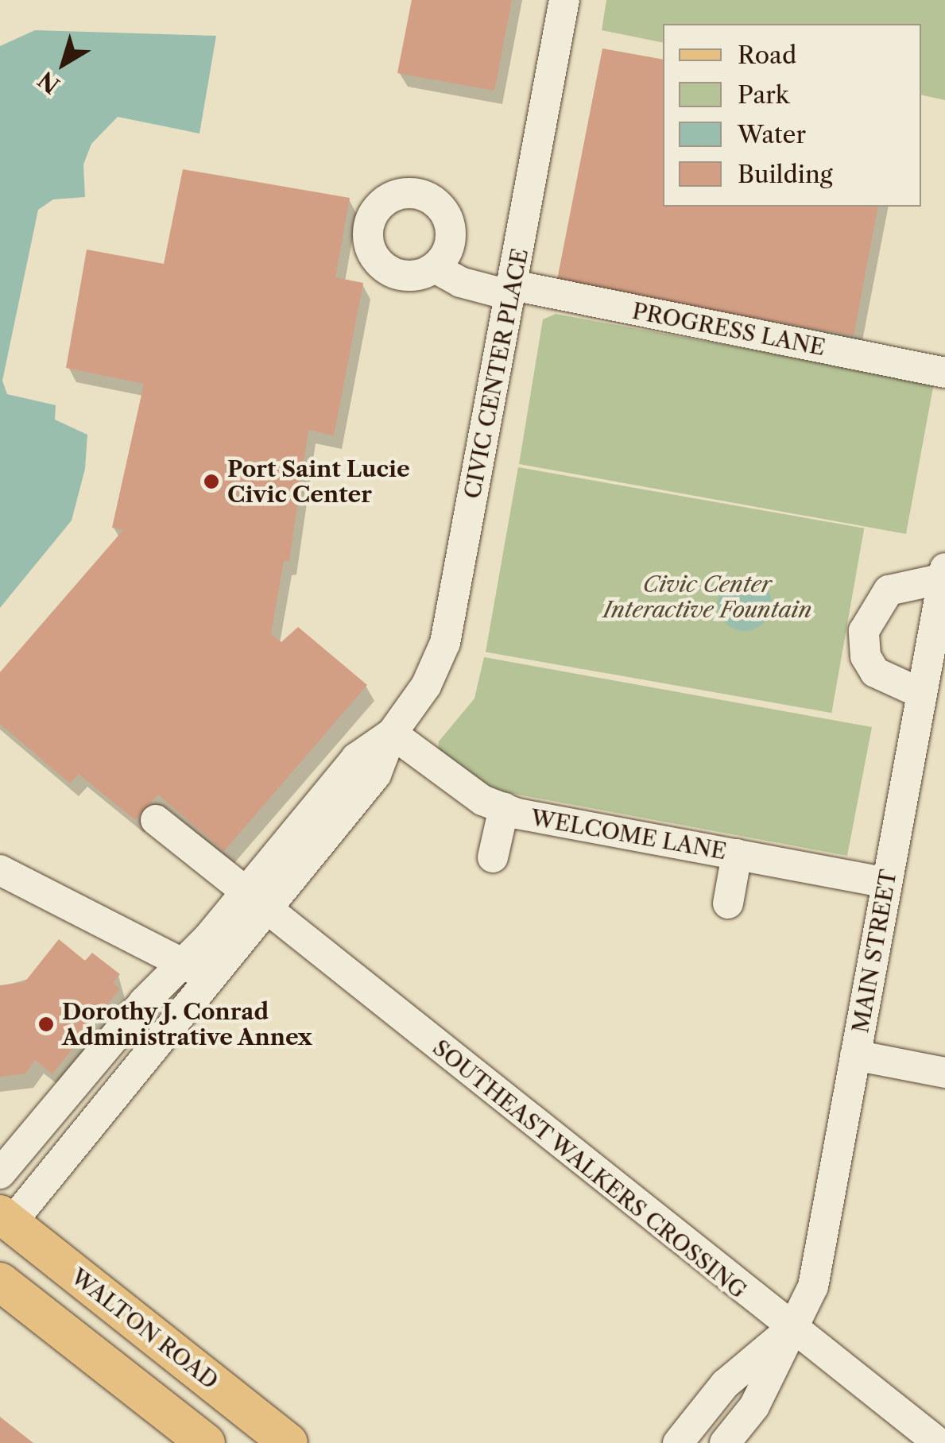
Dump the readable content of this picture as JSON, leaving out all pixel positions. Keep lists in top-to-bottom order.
{
  "streets": {
    "main road": ["WALTON ROAD"],
    "street": [
      "PROGRESS LANE",
      "CIVIC CENTER PLACE",
      "WELCOME LANE",
      "MAIN STREET",
      "SOUTHEAST WALKERS CROSSING"
    ]
  },
  "crossings": [
    ["PROGRESS LANE", "CIVIC CENTER PLACE"],
    ["CIVIC CENTER PLACE", "WELCOME LANE"],
    ["CIVIC CENTER PLACE", "SOUTHEAST WALKERS CROSSING"],
    ["CIVIC CENTER PLACE", "WALTON ROAD"],
    ["WELCOME LANE", "MAIN STREET"],
    ["MAIN STREET", "SOUTHEAST WALKERS CROSSING"]
  ],
  "parks": ["Civic Center Interactive Fountain"],
  "places": ["Port Saint Lucie Civic Center", "Dorothy J. Conrad Administrative Annex"],
  "legend": [
    "Road",
    "Park",
    "Water",
    "Building"
  ],
  "north": "bottom left"
}
